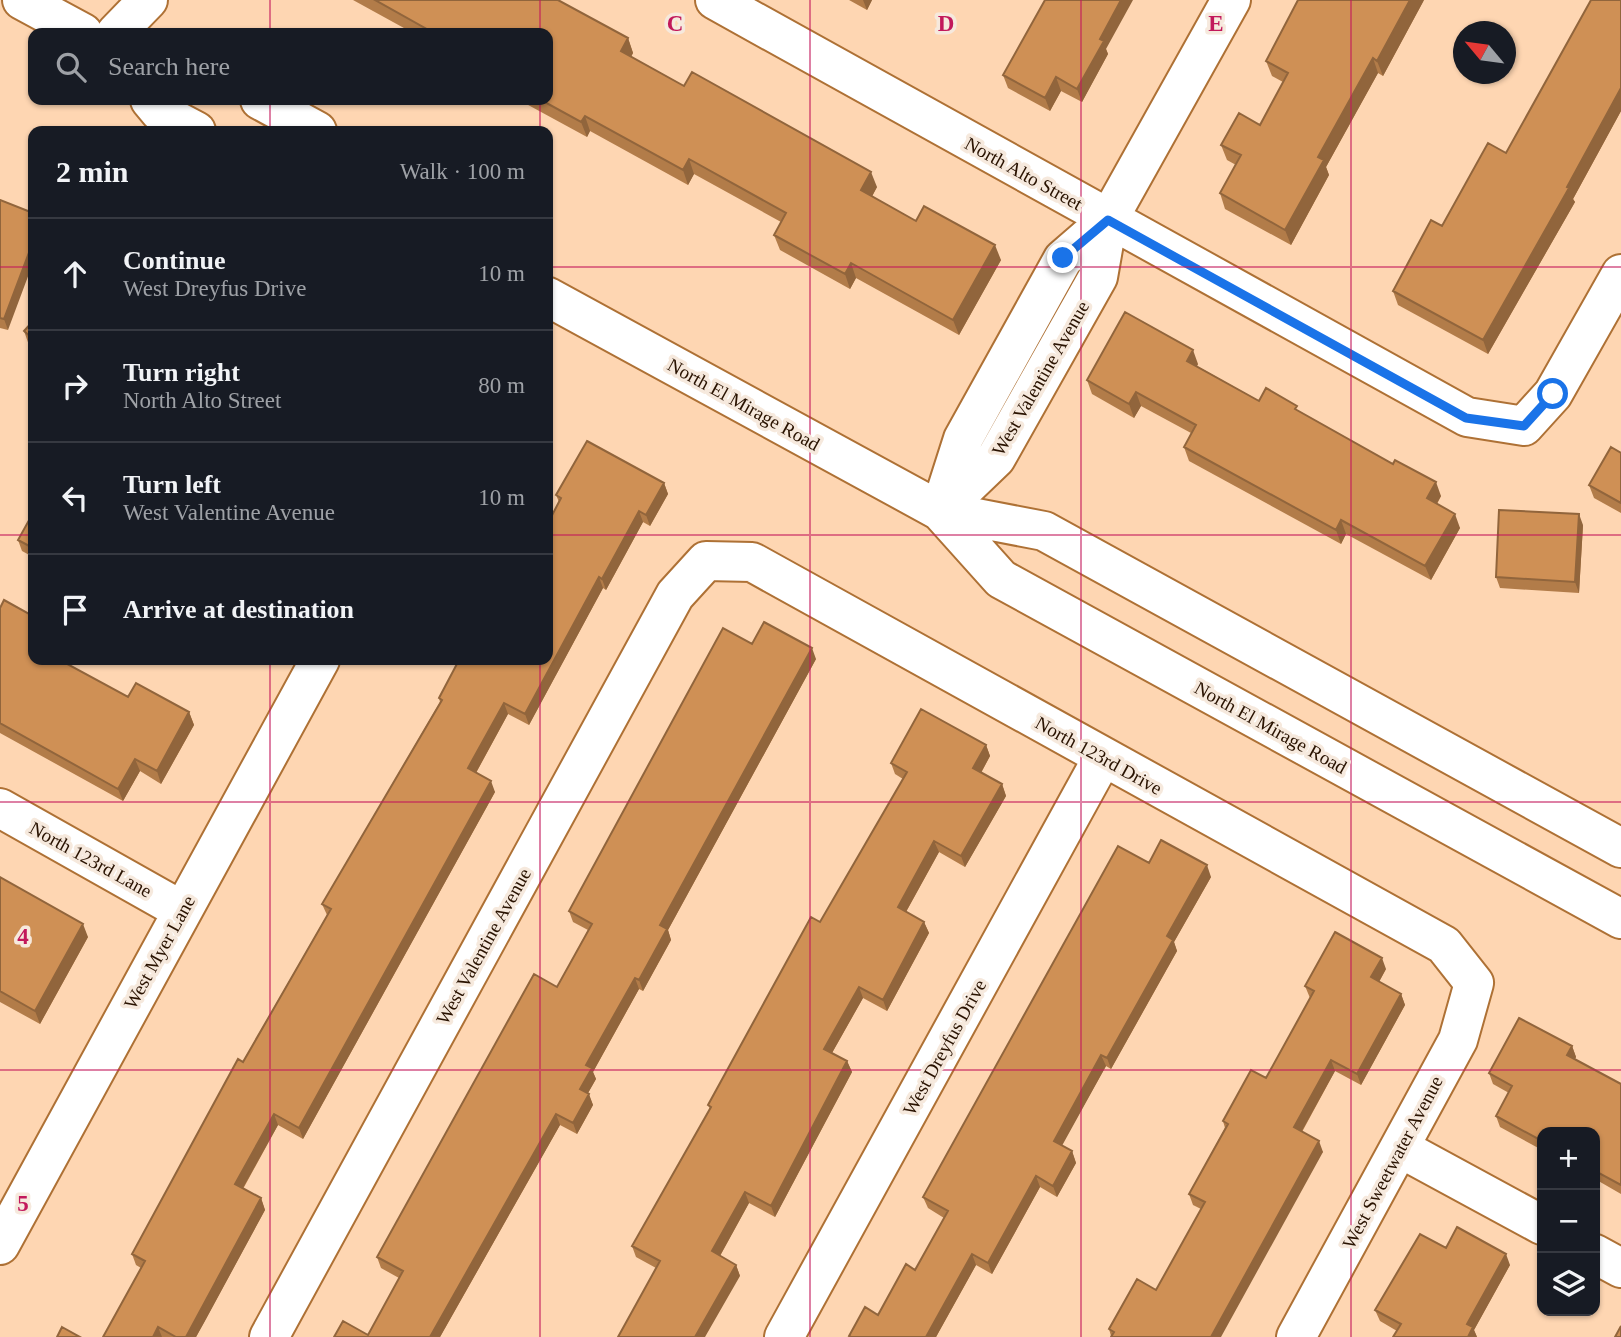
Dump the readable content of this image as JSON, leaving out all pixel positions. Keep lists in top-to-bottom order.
{
  "streets": {
    "street": [
      "North Alto Street",
      "West Valentine Avenue",
      "North El Mirage Road",
      "North 123rd Drive",
      "North 123rd Lane",
      "West Myer Lane",
      "West Dreyfus Drive",
      "West Sweetwater Avenue"
    ]
  },
  "crossings": [
    ["North Alto Street", "West Valentine Avenue"],
    ["West Valentine Avenue", "North El Mirage Road"],
    ["West Valentine Avenue", "North 123rd Drive"],
    ["North 123rd Drive", "West Dreyfus Drive"],
    ["North 123rd Drive", "West Sweetwater Avenue"],
    ["North 123rd Lane", "West Myer Lane"]
  ],
  "north": "top left",
  "page": {
    "search": "Search here",
    "heading": ["2 min", "Walk · 100 m"],
    "list": [
      ["Continue", "West Dreyfus Drive", "10 m"],
      ["Turn right", "North Alto Street", "80 m"],
      ["Turn left", "West Valentine Avenue", "10 m"],
      "Arrive at destination"
    ],
    "map_buttons": ["+", "−"]
  },
  "grid": {
    "columns": ["C", "D", "E"],
    "rows": ["4", "5"]
  }
}
